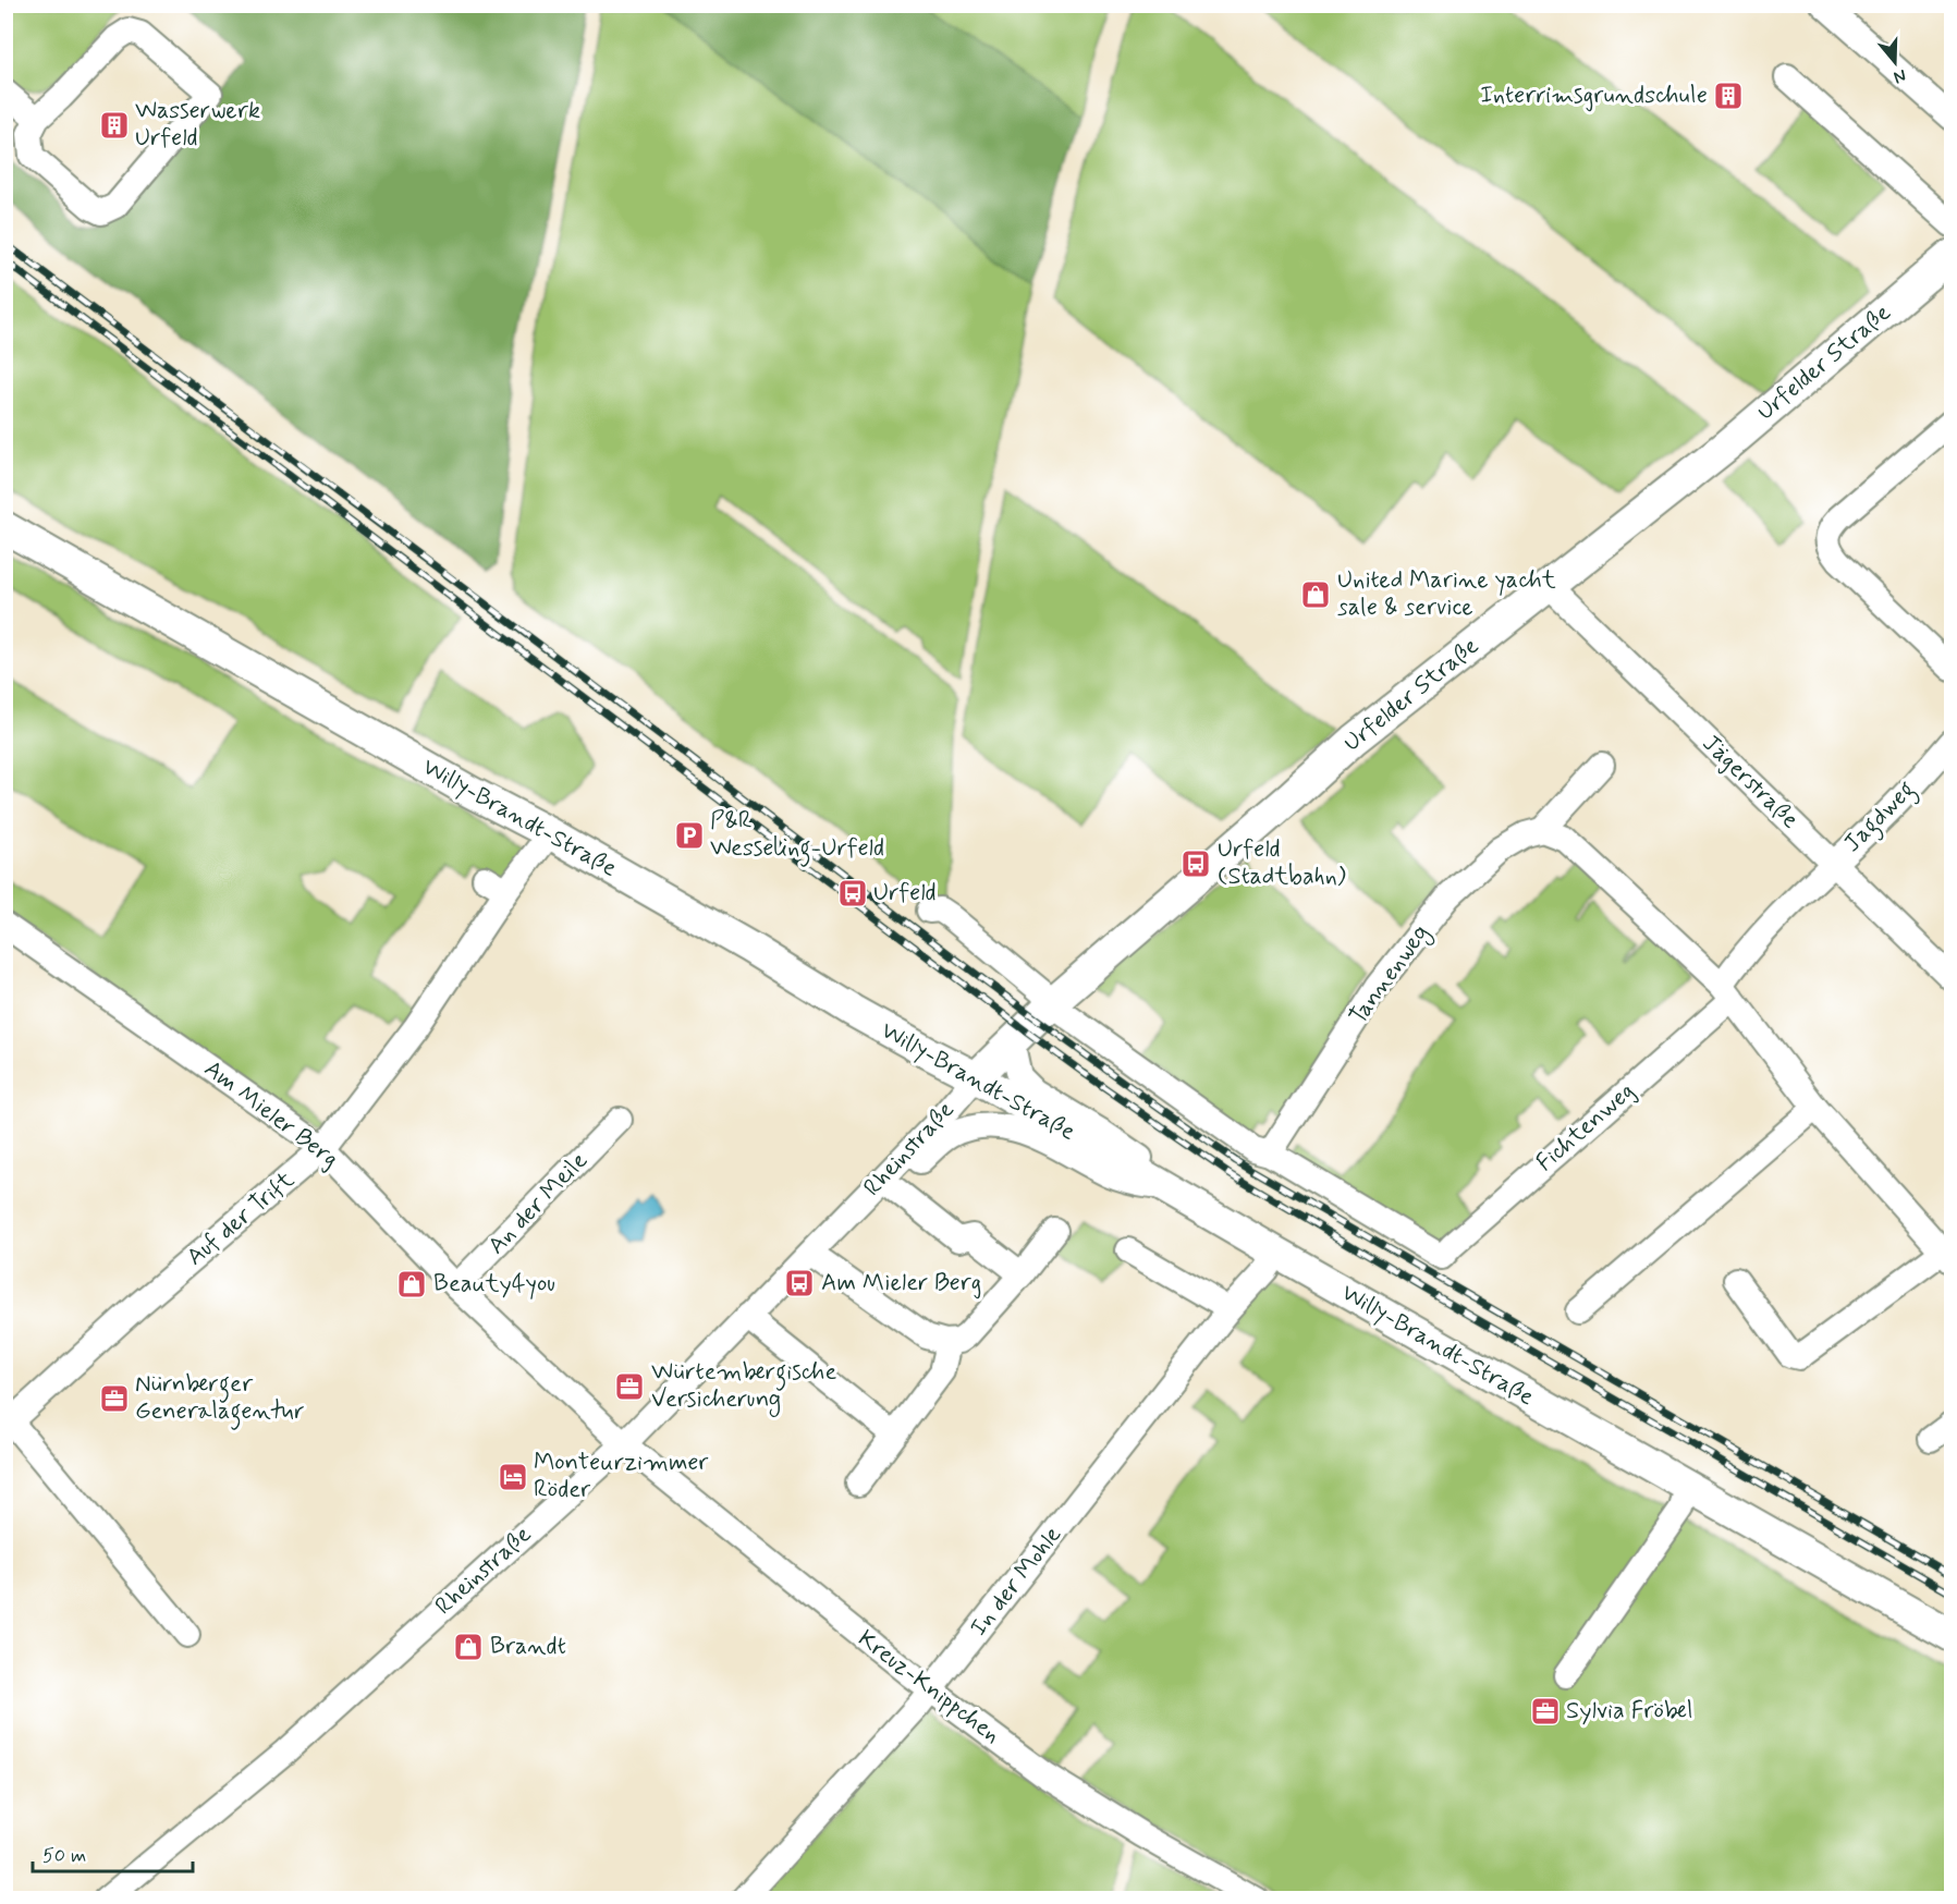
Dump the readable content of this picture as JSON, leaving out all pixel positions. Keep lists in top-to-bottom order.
{
  "streets": {
    "main road": ["Urfelder Straße", "Willy-Brandt-Straße"],
    "street": [
      "Jägerstraße",
      "Jagdweg",
      "Tannenweg",
      "Am Mieler Berg",
      "Fichtenweg",
      "Rheinstraße",
      "An der Meile",
      "Auf der Trift",
      "In der Mohle",
      "Kreuz-Knippchen"
    ]
  },
  "crossings": [
    ["Urfelder Straße", "Jägerstraße"],
    ["Urfelder Straße", "Willy-Brandt-Straße"],
    ["Urfelder Straße", "Rheinstraße"],
    ["Jägerstraße", "Jagdweg"],
    ["Jägerstraße", "Fichtenweg"],
    ["Jagdweg", "Fichtenweg"],
    ["Willy-Brandt-Straße", "Rheinstraße"],
    ["Willy-Brandt-Straße", "Auf der Trift"],
    ["Willy-Brandt-Straße", "In der Mohle"],
    ["Tannenweg", "Fichtenweg"],
    ["Am Mieler Berg", "Rheinstraße"],
    ["Am Mieler Berg", "An der Meile"],
    ["Am Mieler Berg", "Auf der Trift"],
    ["Am Mieler Berg", "Kreuz-Knippchen"],
    ["Rheinstraße", "Kreuz-Knippchen"],
    ["In der Mohle", "Kreuz-Knippchen"]
  ],
  "places": {
    "building": ["Interrimsgrundschule", "Wasserwerk Urfeld"],
    "shop": ["United Marine yacht sale & service", "Beauty4you", "Brandt"],
    "parking": ["P&R Wesseling-Urfeld"],
    "bus stop": ["Urfeld (Stadtbahn)", "Urfeld", "Am Mieler Berg"],
    "office": ["Würtembergische Versicherung", "Nürnberger Generalagentur", "Sylvia Fröbel"],
    "hotel": ["Monteurzimmer Röder"]
  },
  "scale_bar": "50 m",
  "north": "bottom"
}
